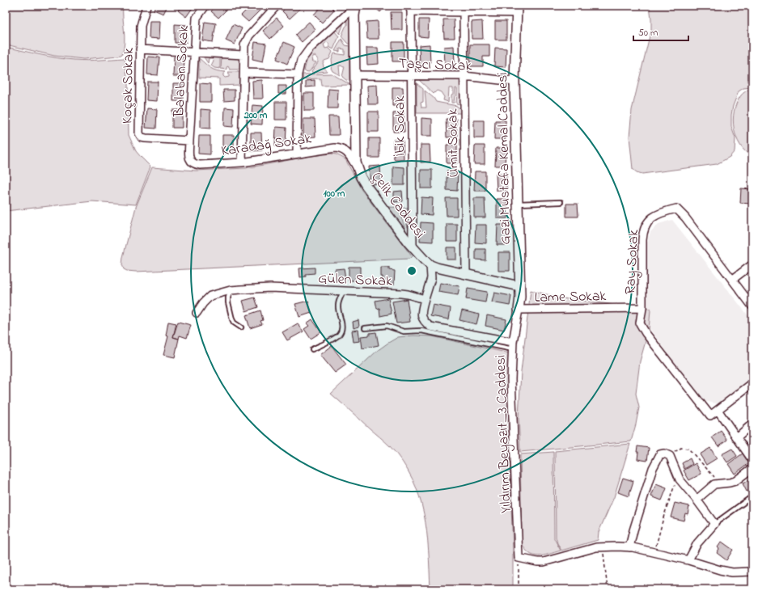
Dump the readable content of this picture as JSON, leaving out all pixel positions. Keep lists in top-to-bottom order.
{
  "streets": {
    "street": [
      "Taşcı Sokak",
      "Balaban Sokak",
      "Koçak Sokak",
      "İbik Sokak",
      "Ümit Sokak",
      "Karadağ Sokak",
      "Gazi Mustafa Kemal Caddesi",
      "Çelik Caddesi",
      "Ray Sokak",
      "Gülen Sokak",
      "Lame Sokak",
      "Yıldırım Beyazıt_3 Caddesi"
    ]
  },
  "crossings": [
    ["Taşcı Sokak", "İbik Sokak"],
    ["Taşcı Sokak", "Ümit Sokak"],
    ["Taşcı Sokak", "Gazi Mustafa Kemal Caddesi"],
    ["Taşcı Sokak", "Çelik Caddesi"],
    ["Balaban Sokak", "Koçak Sokak"],
    ["Balaban Sokak", "Karadağ Sokak"],
    ["Koçak Sokak", "Karadağ Sokak"],
    ["İbik Sokak", "Çelik Caddesi"],
    ["Ümit Sokak", "Çelik Caddesi"],
    ["Karadağ Sokak", "Çelik Caddesi"],
    ["Gazi Mustafa Kemal Caddesi", "Çelik Caddesi"],
    ["Gazi Mustafa Kemal Caddesi", "Lame Sokak"],
    ["Gazi Mustafa Kemal Caddesi", "Yıldırım Beyazıt_3 Caddesi"],
    ["Ray Sokak", "Lame Sokak"],
    ["Lame Sokak", "Yıldırım Beyazıt_3 Caddesi"]
  ],
  "scale_bar": "50 m",
  "rings": ["200 m", "100 m"]
}
